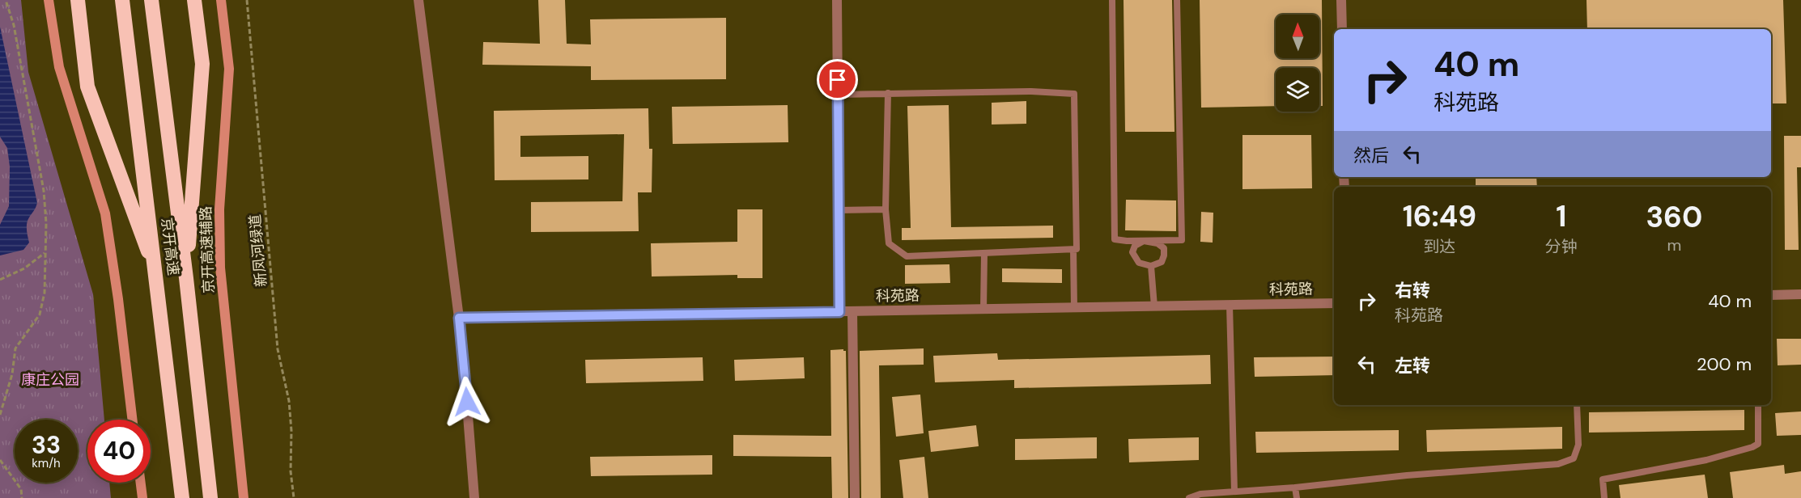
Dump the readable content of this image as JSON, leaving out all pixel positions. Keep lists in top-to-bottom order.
{
  "streets": {
    "highway": ["京开高速"],
    "main road": ["京开高速辅路"],
    "street": ["科苑路"],
    "path": ["新凤河绿道"]
  },
  "parks": ["康庄公园"],
  "north": "top",
  "page": {
    "turn": ["40 m", "科苑路"],
    "then": "然后",
    "eta": [
      "16:49",
      "到达",
      "1",
      "分钟",
      "360",
      "m"
    ],
    "list": [
      {
        "name": "右转",
        "note": "科苑路",
        "value": "40 m"
      },
      {
        "name": "左转",
        "value": "200 m"
      }
    ],
    "speed": "33 km/h",
    "limit": "40"
  }
}
